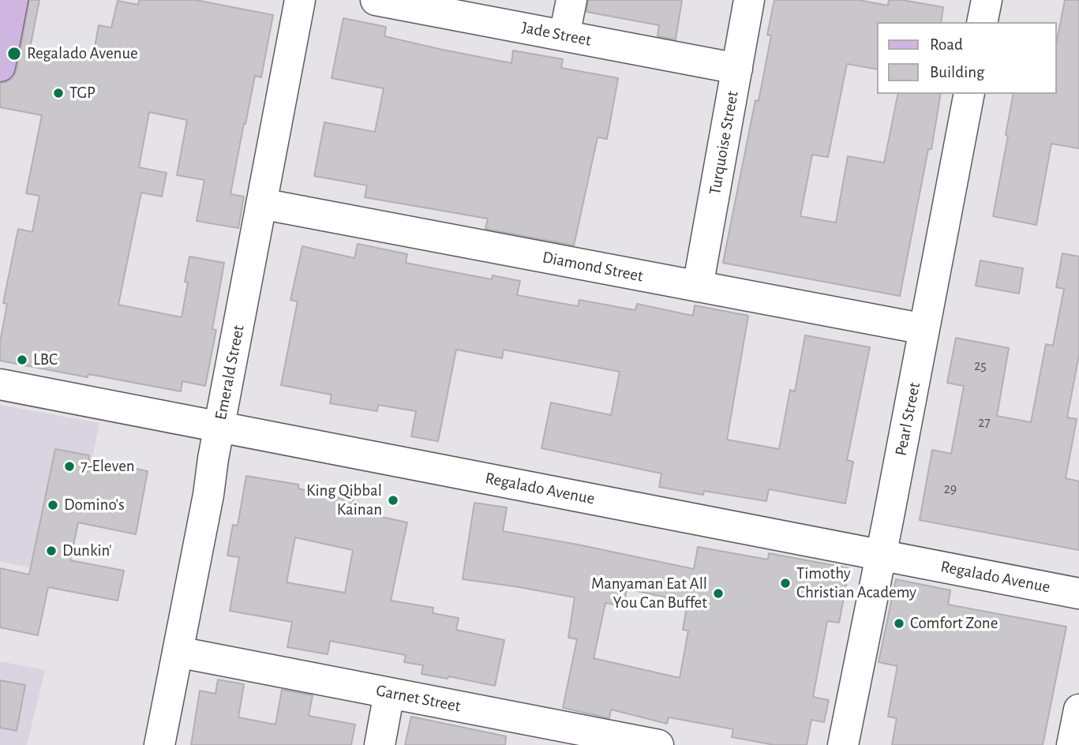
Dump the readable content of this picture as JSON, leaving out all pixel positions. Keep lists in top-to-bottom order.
{
  "streets": {
    "street": [
      "Jade Street",
      "Turquoise Street",
      "Diamond Street",
      "Emerald Street",
      "Pearl Street",
      "Regalado Avenue",
      "Garnet Street"
    ]
  },
  "crossings": [
    ["Jade Street", "Turquoise Street"],
    ["Turquoise Street", "Diamond Street"],
    ["Diamond Street", "Emerald Street"],
    ["Diamond Street", "Pearl Street"],
    ["Emerald Street", "Regalado Avenue"],
    ["Emerald Street", "Garnet Street"],
    ["Pearl Street", "Regalado Avenue"]
  ],
  "places": [
    "Regalado Avenue",
    "TGP",
    "LBC",
    "7-Eleven",
    "King Qibbal Kainan",
    "Domino's",
    "Dunkin'",
    "Timothy Christian Academy",
    "Manyaman Eat All You Can Buffet",
    "Comfort Zone"
  ],
  "house_numbers": ["25", "27", "29"],
  "legend": ["Road", "Building"]
}
